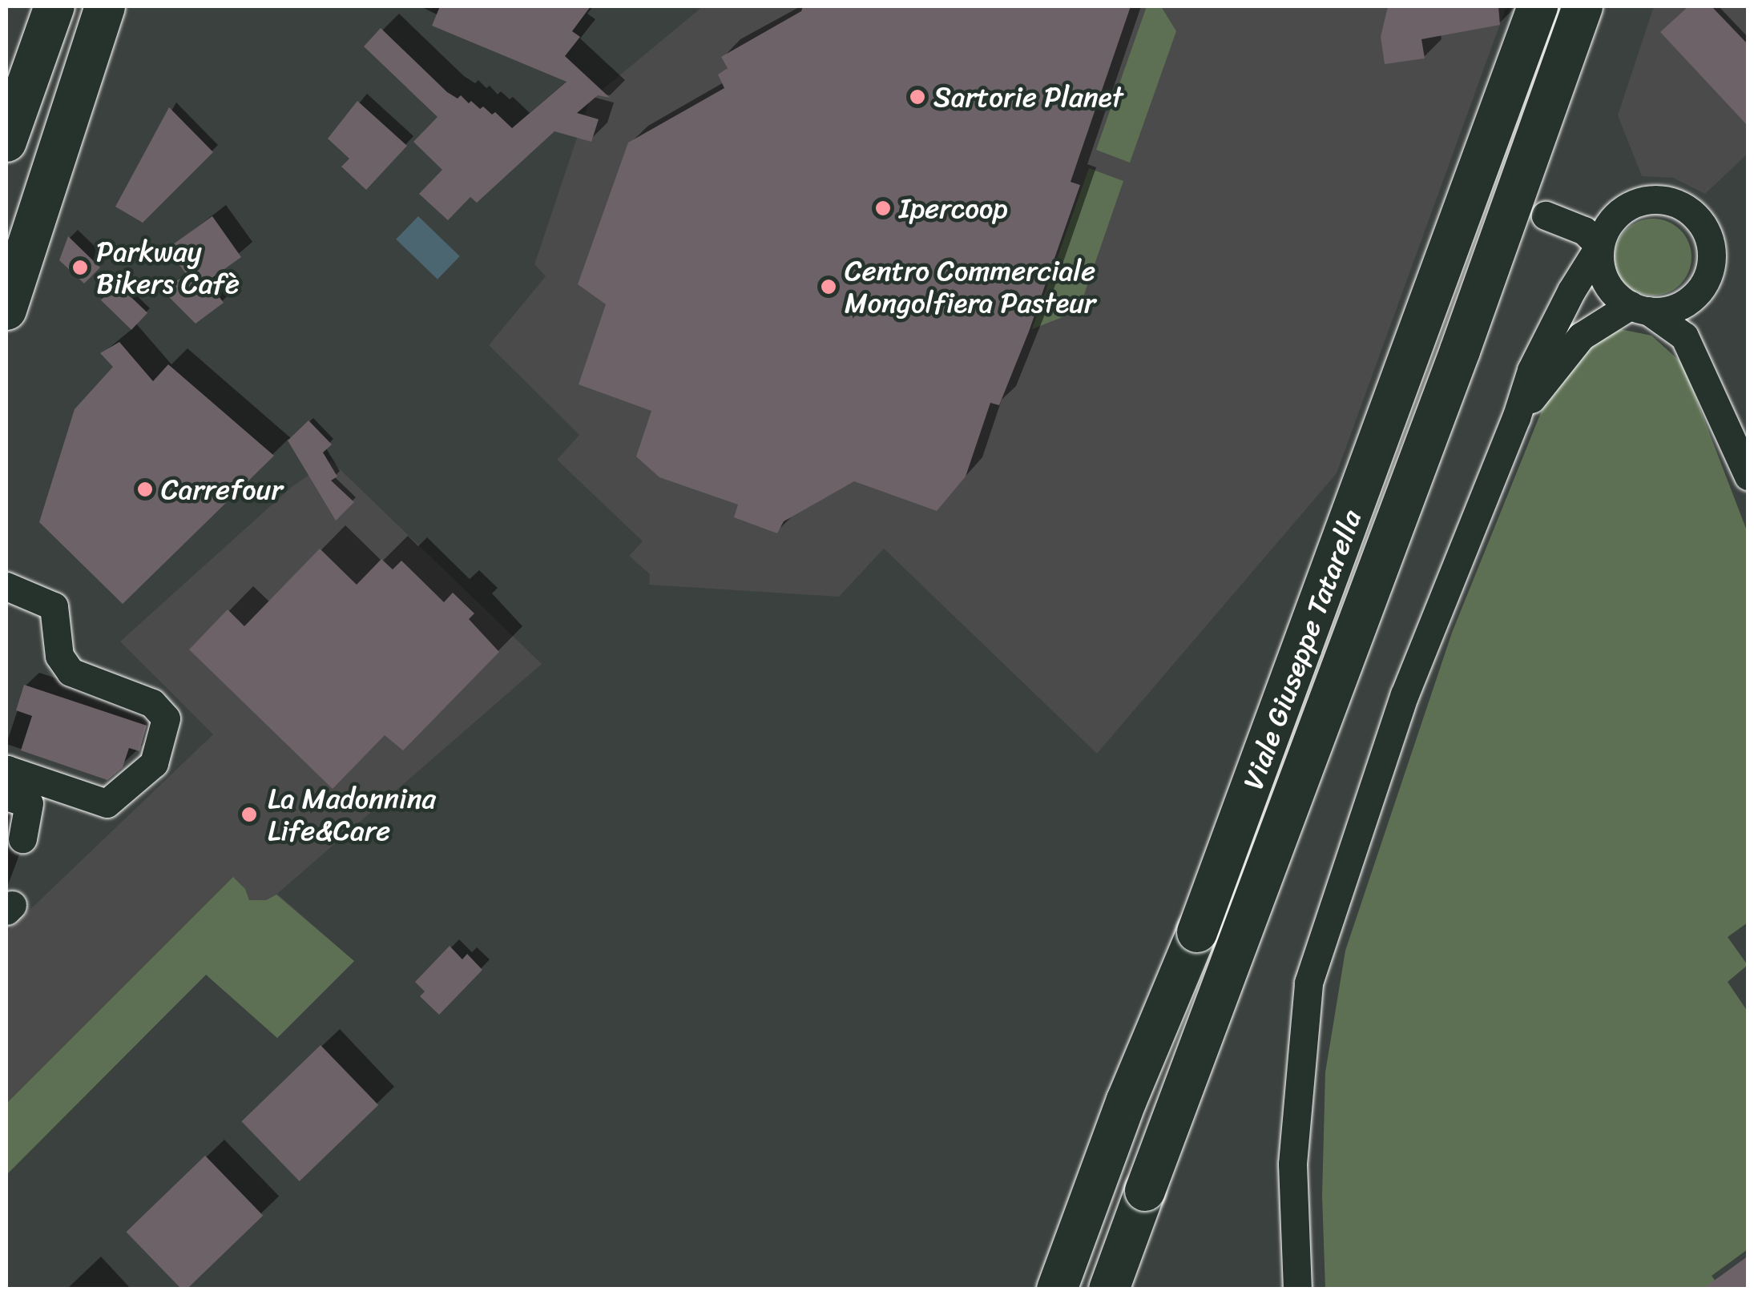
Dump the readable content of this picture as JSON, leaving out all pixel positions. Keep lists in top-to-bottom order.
{
  "streets": {
    "main road": ["Viale Giuseppe Tatarella"]
  },
  "places": [
    "Sartorie Planet",
    "Ipercoop",
    "Parkway Bikers Cafè",
    "Centro Commerciale Mongolfiera Pasteur",
    "Carrefour",
    "La Madonnina Life&Care"
  ]
}
